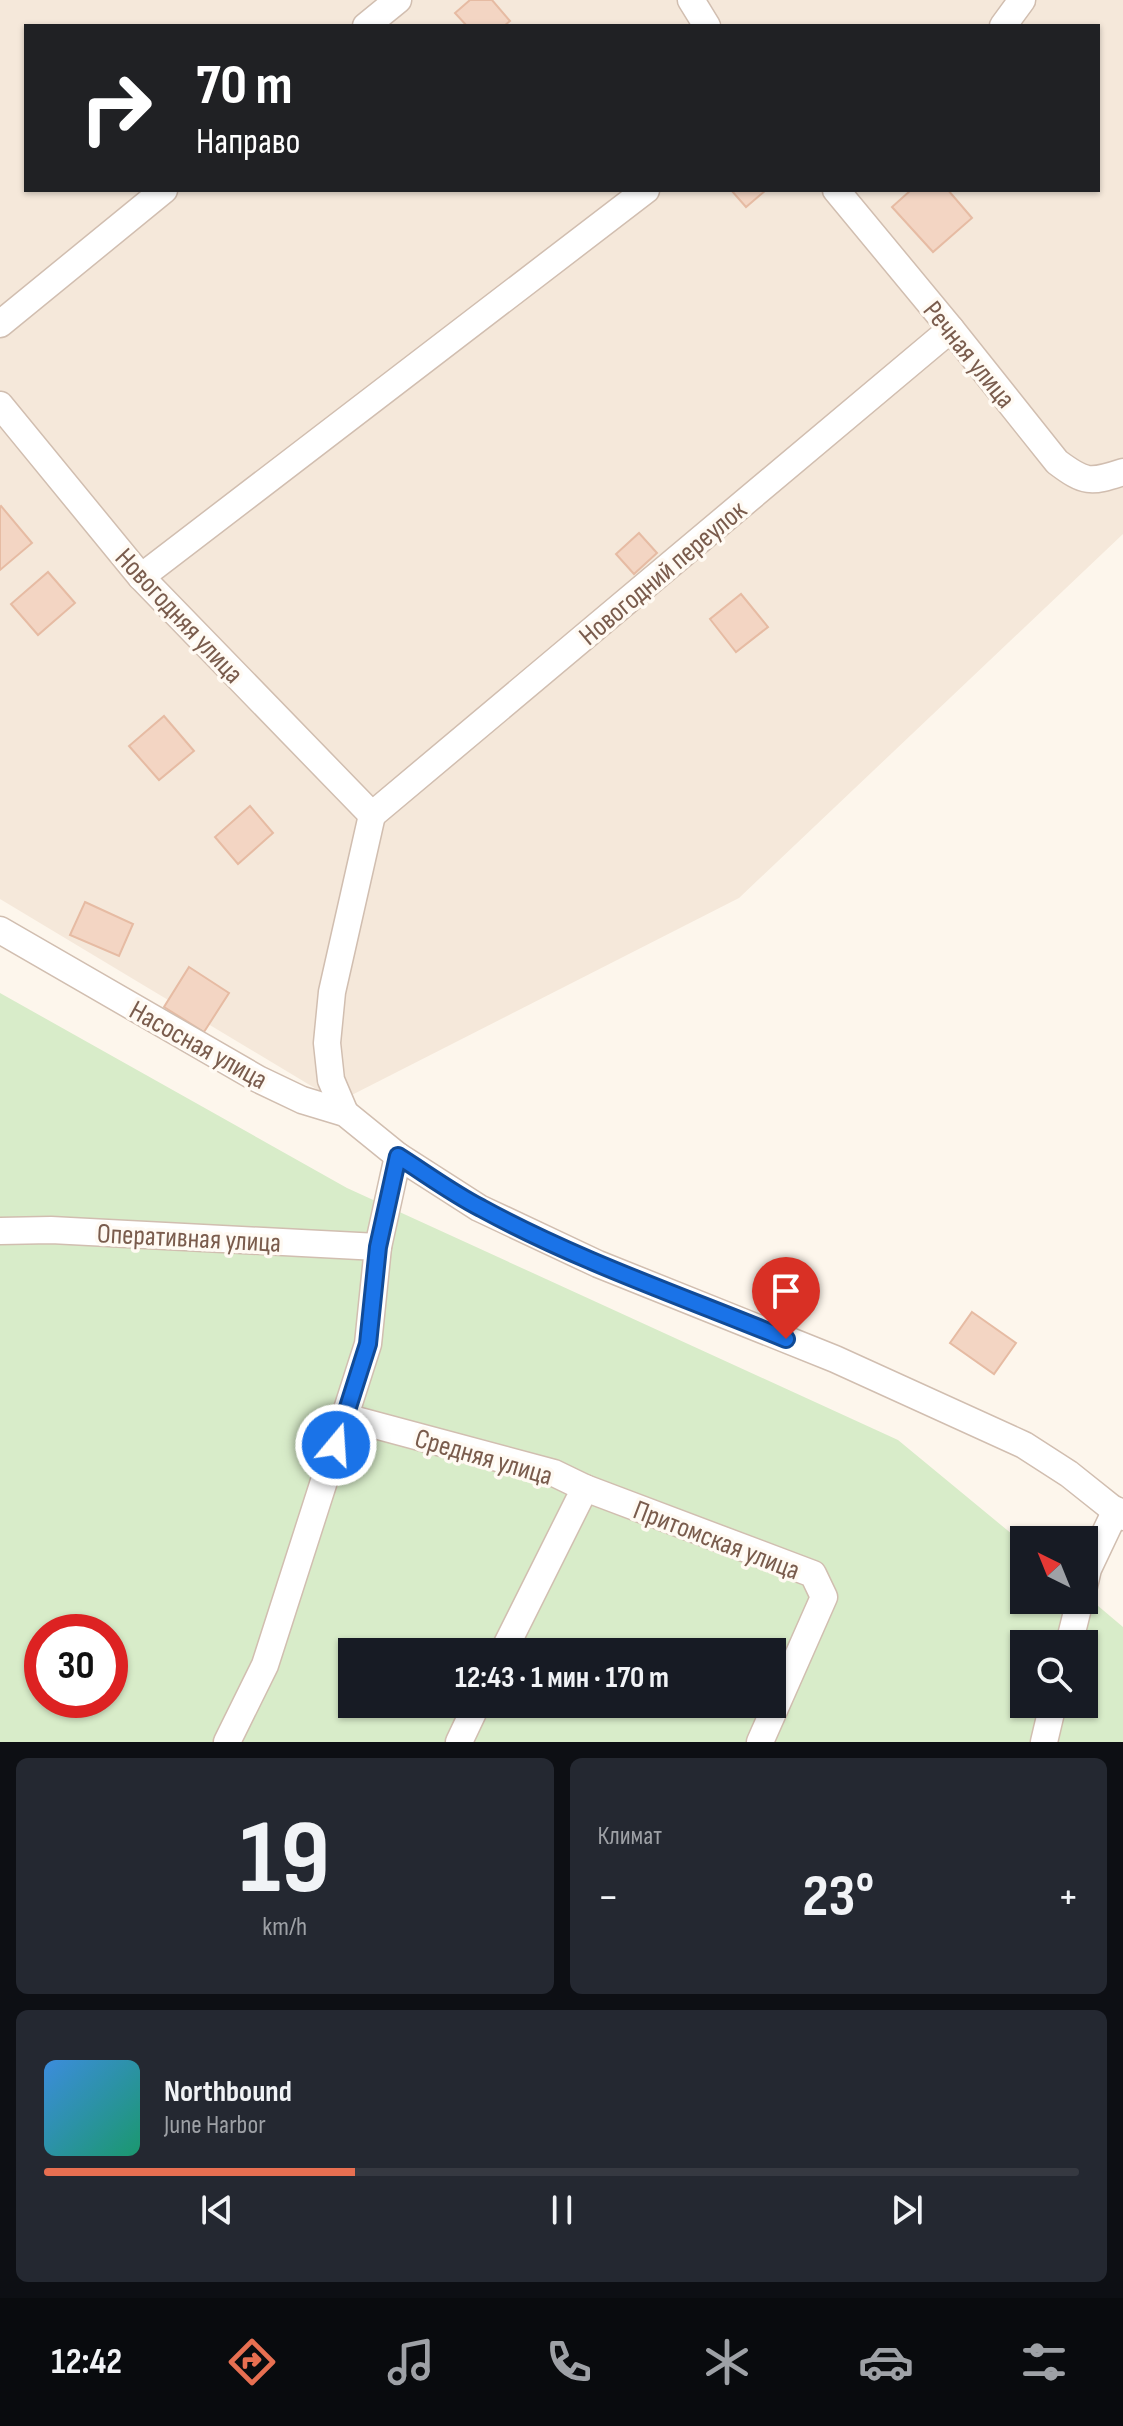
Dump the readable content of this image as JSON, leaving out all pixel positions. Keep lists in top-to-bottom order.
{
  "streets": {
    "street": [
      "Речная улица",
      "Новогодний переулок",
      "Новогодняя улица",
      "Насосная улица",
      "Оперативная улица",
      "Средняя улица",
      "Притомская улица"
    ]
  },
  "crossings": [
    ["Речная улица", "Новогодний переулок"],
    ["Новогодний переулок", "Новогодняя улица"],
    ["Средняя улица", "Притомская улица"]
  ],
  "north": "top left",
  "page": {
    "turn": ["70 m", "Направо"],
    "limit": "30",
    "trip": "12:43 · 1 мин · 170 m",
    "tile": [
      ["19", "km/h"],
      "Климат"
    ],
    "heat": ["−", "23°", "+"],
    "song": ["Northbound", "June Harbor"],
    "tabs": "12:42"
  }
}
